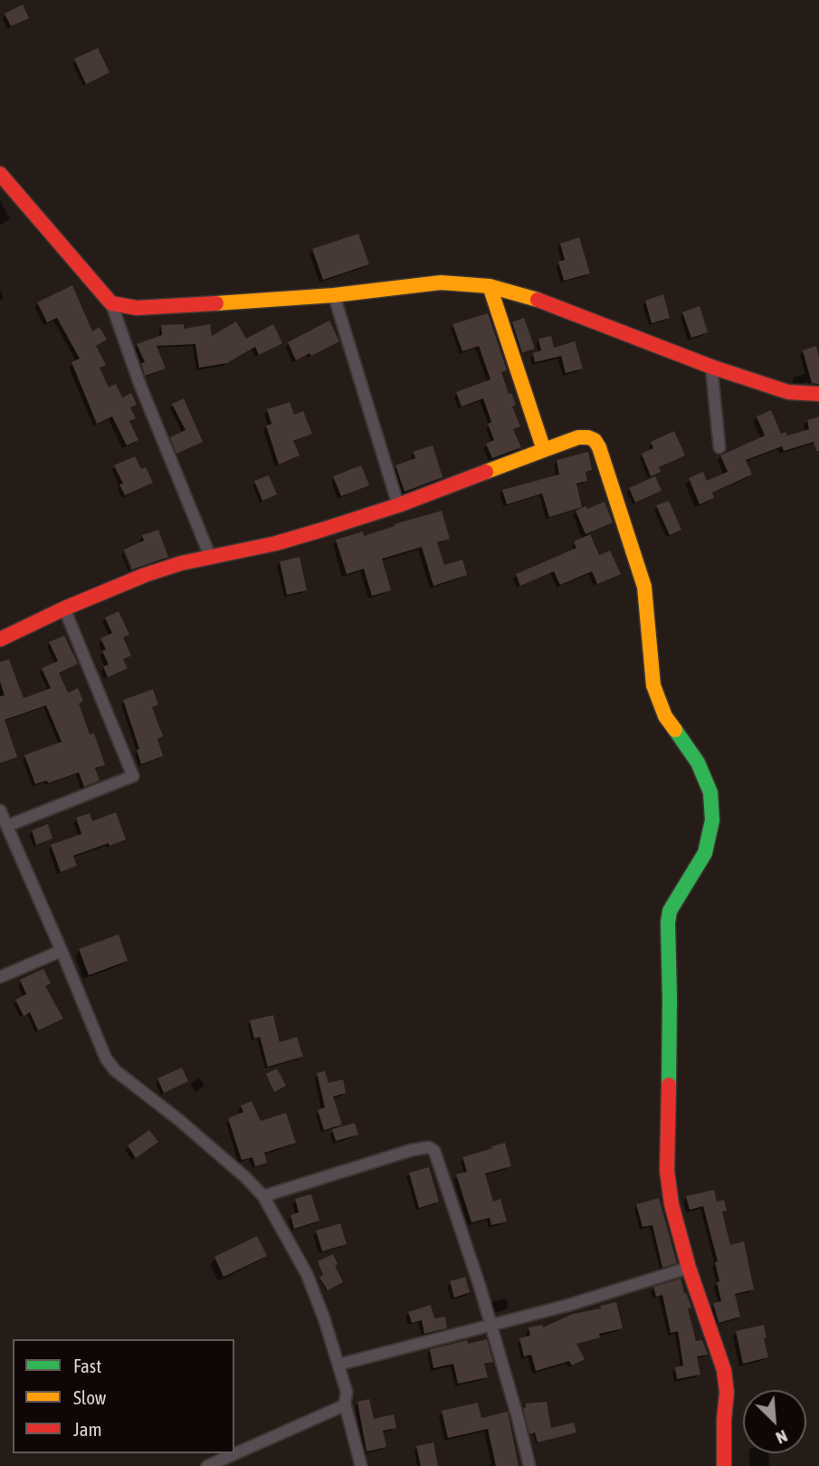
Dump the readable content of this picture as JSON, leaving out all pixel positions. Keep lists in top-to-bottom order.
{
  "legend": ["Fast", "Slow", "Jam"],
  "north": "bottom right"
}
